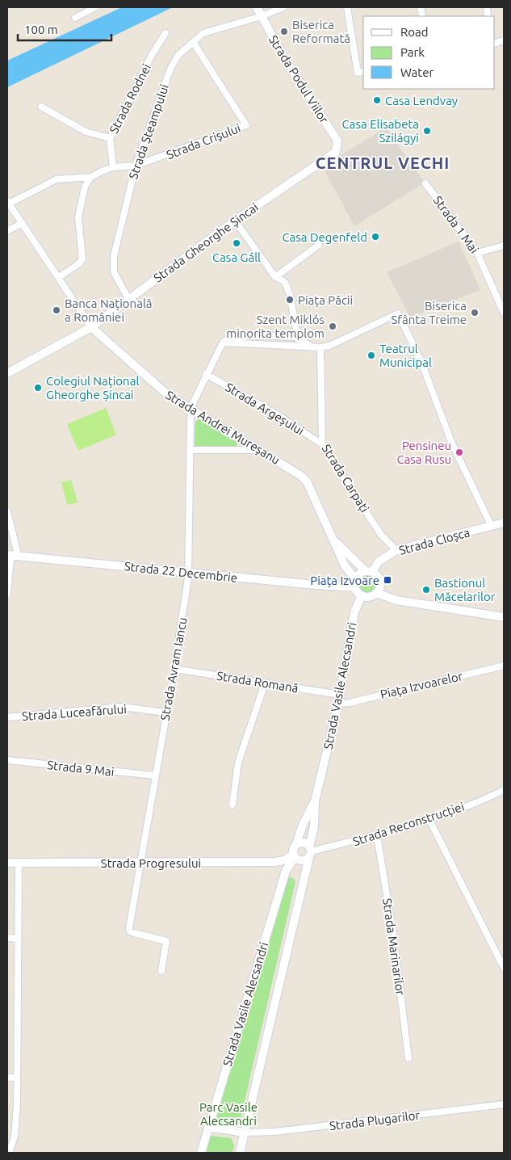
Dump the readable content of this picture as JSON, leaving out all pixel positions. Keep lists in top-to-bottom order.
{
  "streets": {
    "street": [
      "Strada Podul Viilor",
      "Strada Rodnei",
      "Strada Șteampului",
      "Strada Crișului",
      "Strada 1 Mai",
      "Strada Gheorghe Șincai",
      "Strada Argeșului",
      "Strada Andrei Mureșanu",
      "Strada Carpați",
      "Strada Cloșca",
      "Strada 22 Decembrie",
      "Strada Avram Iancu",
      "Strada Romană",
      "Piața Izvoarelor",
      "Strada Vasile Alecsandri",
      "Strada Luceafărului",
      "Strada 9 Mai",
      "Strada Reconstrucției",
      "Strada Progresului",
      "Strada Marinarilor",
      "Strada Plugarilor"
    ]
  },
  "crossings": [
    ["Strada Podul Viilor", "Strada Șteampului"],
    ["Strada Podul Viilor", "Strada Gheorghe Șincai"],
    ["Strada Rodnei", "Strada Crișului"],
    ["Strada Șteampului", "Strada Crișului"],
    ["Strada Șteampului", "Strada Gheorghe Șincai"],
    ["Strada Gheorghe Șincai", "Strada Andrei Mureșanu"],
    ["Strada Argeșului", "Strada Carpați"],
    ["Strada Argeșului", "Strada Avram Iancu"],
    ["Strada Andrei Mureșanu", "Strada Cloșca"],
    ["Strada Andrei Mureșanu", "Strada 22 Decembrie"],
    ["Strada Andrei Mureșanu", "Strada Avram Iancu"],
    ["Strada Andrei Mureșanu", "Strada Vasile Alecsandri"],
    ["Strada Carpați", "Strada Cloșca"],
    ["Strada Cloșca", "Strada 22 Decembrie"],
    ["Strada Cloșca", "Strada Vasile Alecsandri"],
    ["Strada 22 Decembrie", "Strada Avram Iancu"],
    ["Strada 22 Decembrie", "Strada Vasile Alecsandri"],
    ["Strada Avram Iancu", "Strada Romană"],
    ["Strada Avram Iancu", "Strada Luceafărului"],
    ["Strada Avram Iancu", "Strada 9 Mai"],
    ["Strada Avram Iancu", "Strada Progresului"],
    ["Strada Romană", "Strada Vasile Alecsandri"],
    ["Piața Izvoarelor", "Strada Vasile Alecsandri"],
    ["Strada Vasile Alecsandri", "Strada Reconstrucției"],
    ["Strada Vasile Alecsandri", "Strada Progresului"],
    ["Strada Vasile Alecsandri", "Strada Plugarilor"],
    ["Strada Reconstrucției", "Strada Progresului"],
    ["Strada Reconstrucției", "Strada Marinarilor"]
  ],
  "districts": ["CENTRUL VECHI"],
  "parks": ["Parc Vasile Alecsandri"],
  "places": {
    "other": [
      "Biserica Reformată",
      "Casa Lendvay",
      "Casa Elisabeta Szilágyi",
      "Casa Degenfeld",
      "Casa Gáll",
      "Piața Păcii",
      "Banca Națională a României",
      "Biserica Sfânta Treime",
      "Szent Miklós minorita templom",
      "Teatrul Municipal",
      "Colegiul Național Gheorghe Șincai",
      "Pensineu Casa Rusu",
      "Bastionul Măcelarilor"
    ],
    "transit": ["Piața Izvoare"]
  },
  "legend": ["Road", "Park", "Water"],
  "scale_bar": "100 m"
}
